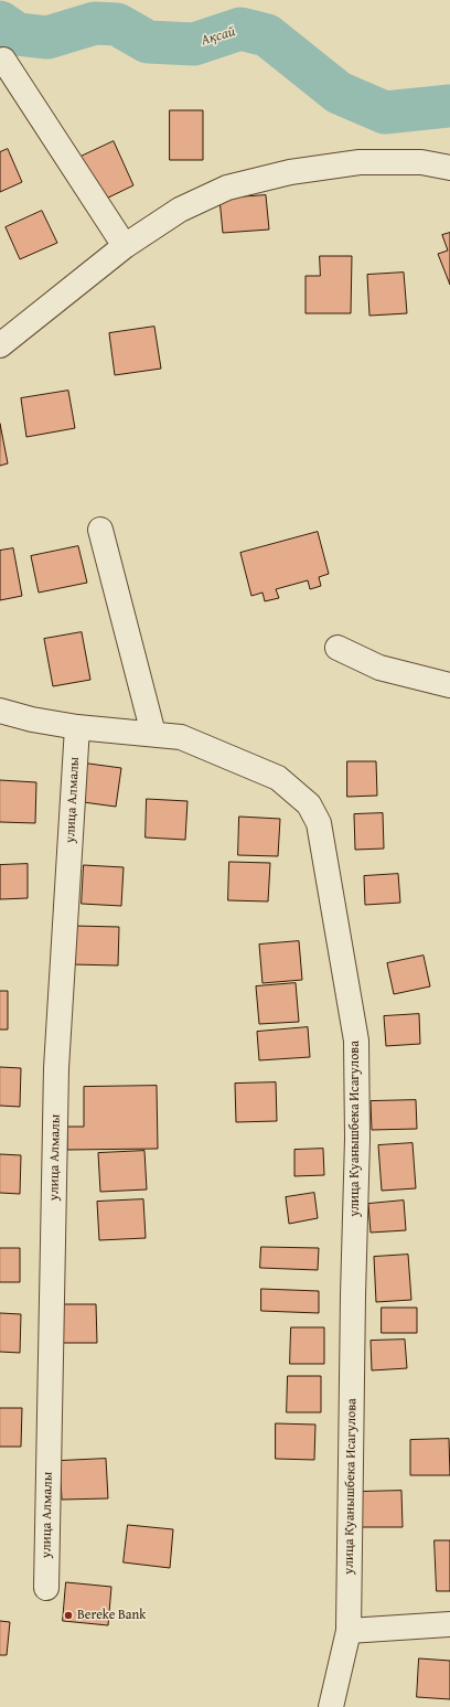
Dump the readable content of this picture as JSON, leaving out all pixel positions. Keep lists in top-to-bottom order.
{
  "streets": {
    "street": ["улица Алмалы", "улица Куанышбека Исагулова"]
  },
  "crossings": [
    ["улица Алмалы", "улица Куанышбека Исагулова"]
  ],
  "water": ["Ақсай"],
  "places": ["Bereke Bank"]
}
